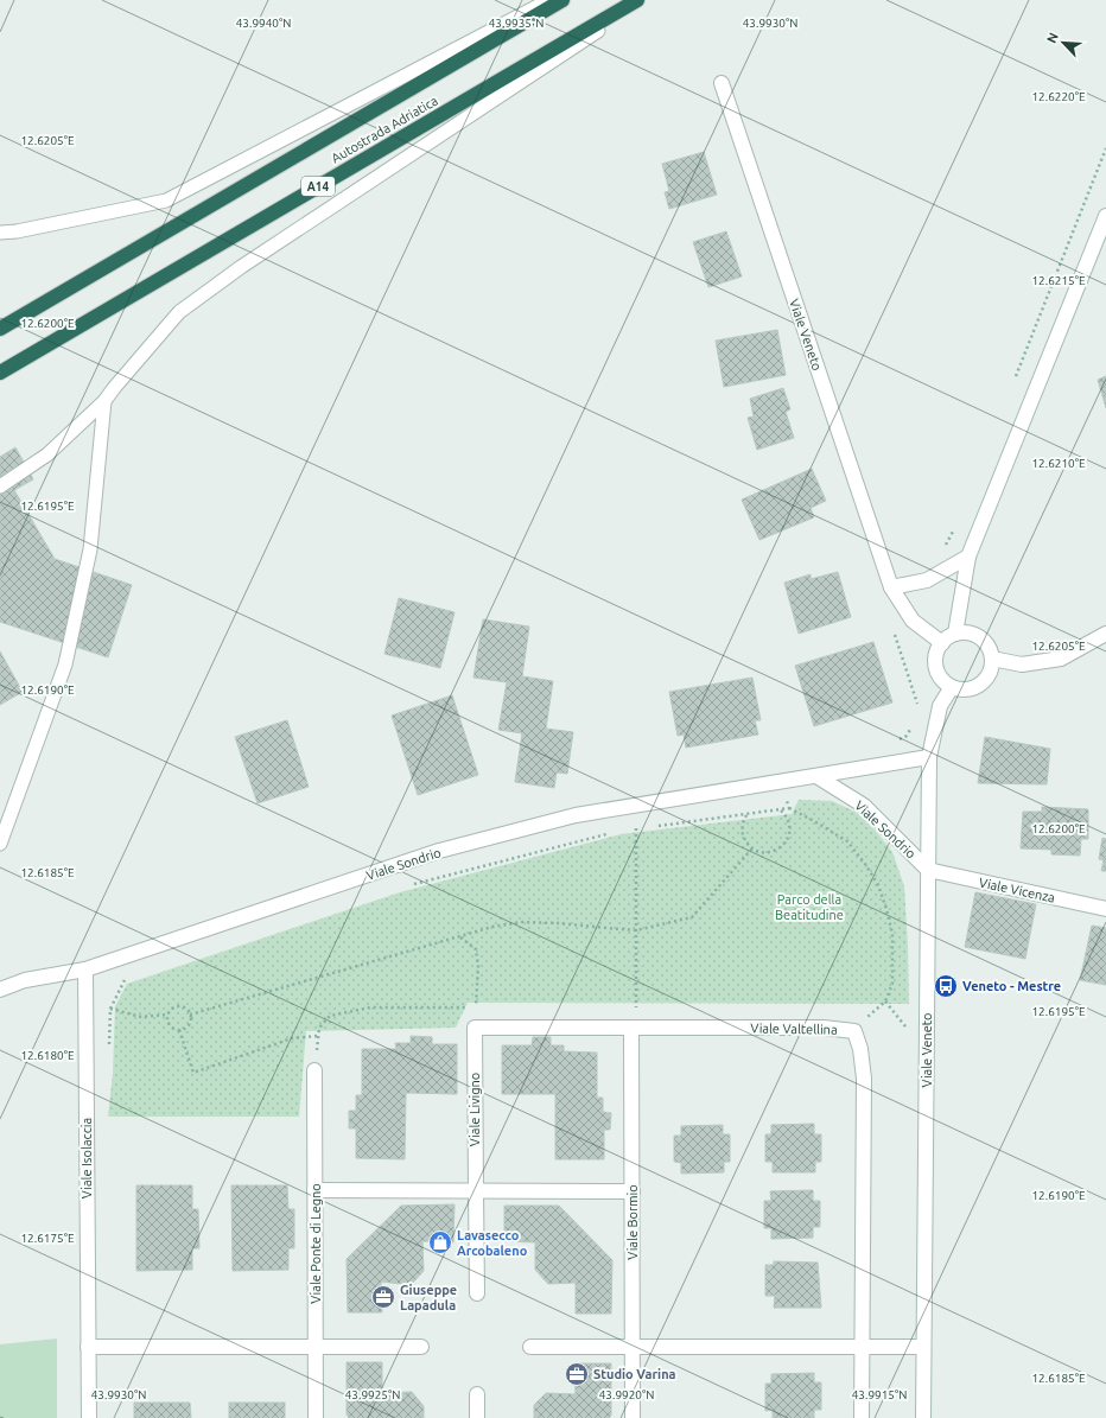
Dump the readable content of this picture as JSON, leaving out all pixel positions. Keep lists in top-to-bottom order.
{
  "streets": {
    "highway": ["Autostrada Adriatica", "A14"],
    "street": [
      "Viale Veneto",
      "Viale Sondrio",
      "Viale Vicenza",
      "Viale Valtellina",
      "Viale Livigno",
      "Viale Isolaccia",
      "Viale Bormio",
      "Viale Ponte di Legno"
    ]
  },
  "crossings": [
    ["Viale Veneto", "Viale Sondrio"],
    ["Viale Veneto", "Viale Vicenza"],
    ["Viale Sondrio", "Viale Vicenza"],
    ["Viale Sondrio", "Viale Isolaccia"],
    ["Viale Valtellina", "Viale Livigno"],
    ["Viale Valtellina", "Viale Bormio"]
  ],
  "parks": ["Parco della Beatitudine"],
  "places": {
    "bus stop": ["Veneto - Mestre"],
    "shop": ["Lavasecco Arcobaleno"],
    "office": ["Giuseppe Lapadula", "Studio Varina"]
  },
  "north": "top left",
  "coordinates": [
    "43.9940°N",
    "43.9935°N",
    "43.9930°N",
    "12.6220°E",
    "12.6205°E",
    "12.6215°E",
    "12.6200°E",
    "12.6210°E",
    "12.6195°E",
    "12.6190°E",
    "12.6185°E",
    "12.6180°E",
    "12.6175°E",
    "43.9925°N",
    "43.9920°N",
    "43.9915°N"
  ]
}
